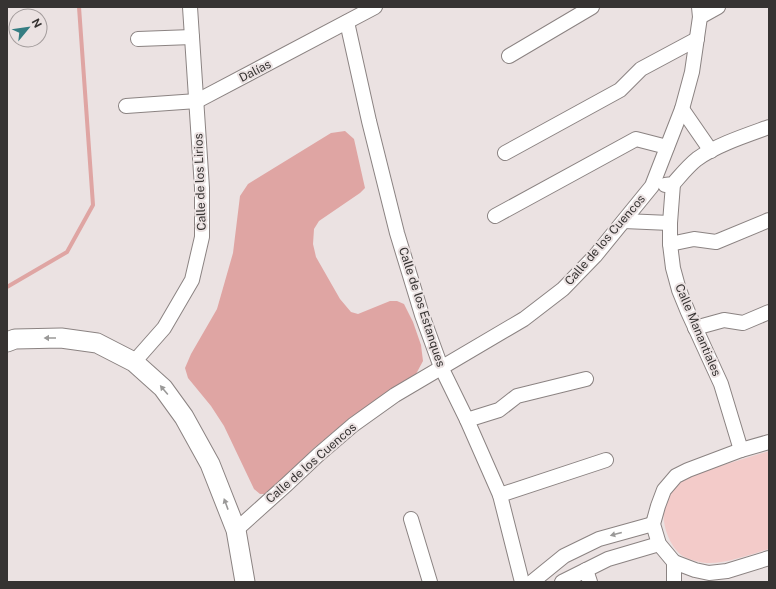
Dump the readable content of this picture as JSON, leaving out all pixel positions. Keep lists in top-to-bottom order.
{
  "streets": {
    "street": [
      "Dalías",
      "Calle de los Lirios",
      "Calle de los Cuencos",
      "Calle de los Estanques",
      "Calle Manantiales"
    ]
  },
  "crossings": [
    ["Dalías", "Calle de los Lirios"],
    ["Dalías", "Calle de los Estanques"],
    ["Calle de los Cuencos", "Calle de los Estanques"]
  ],
  "north": "top right"
}
